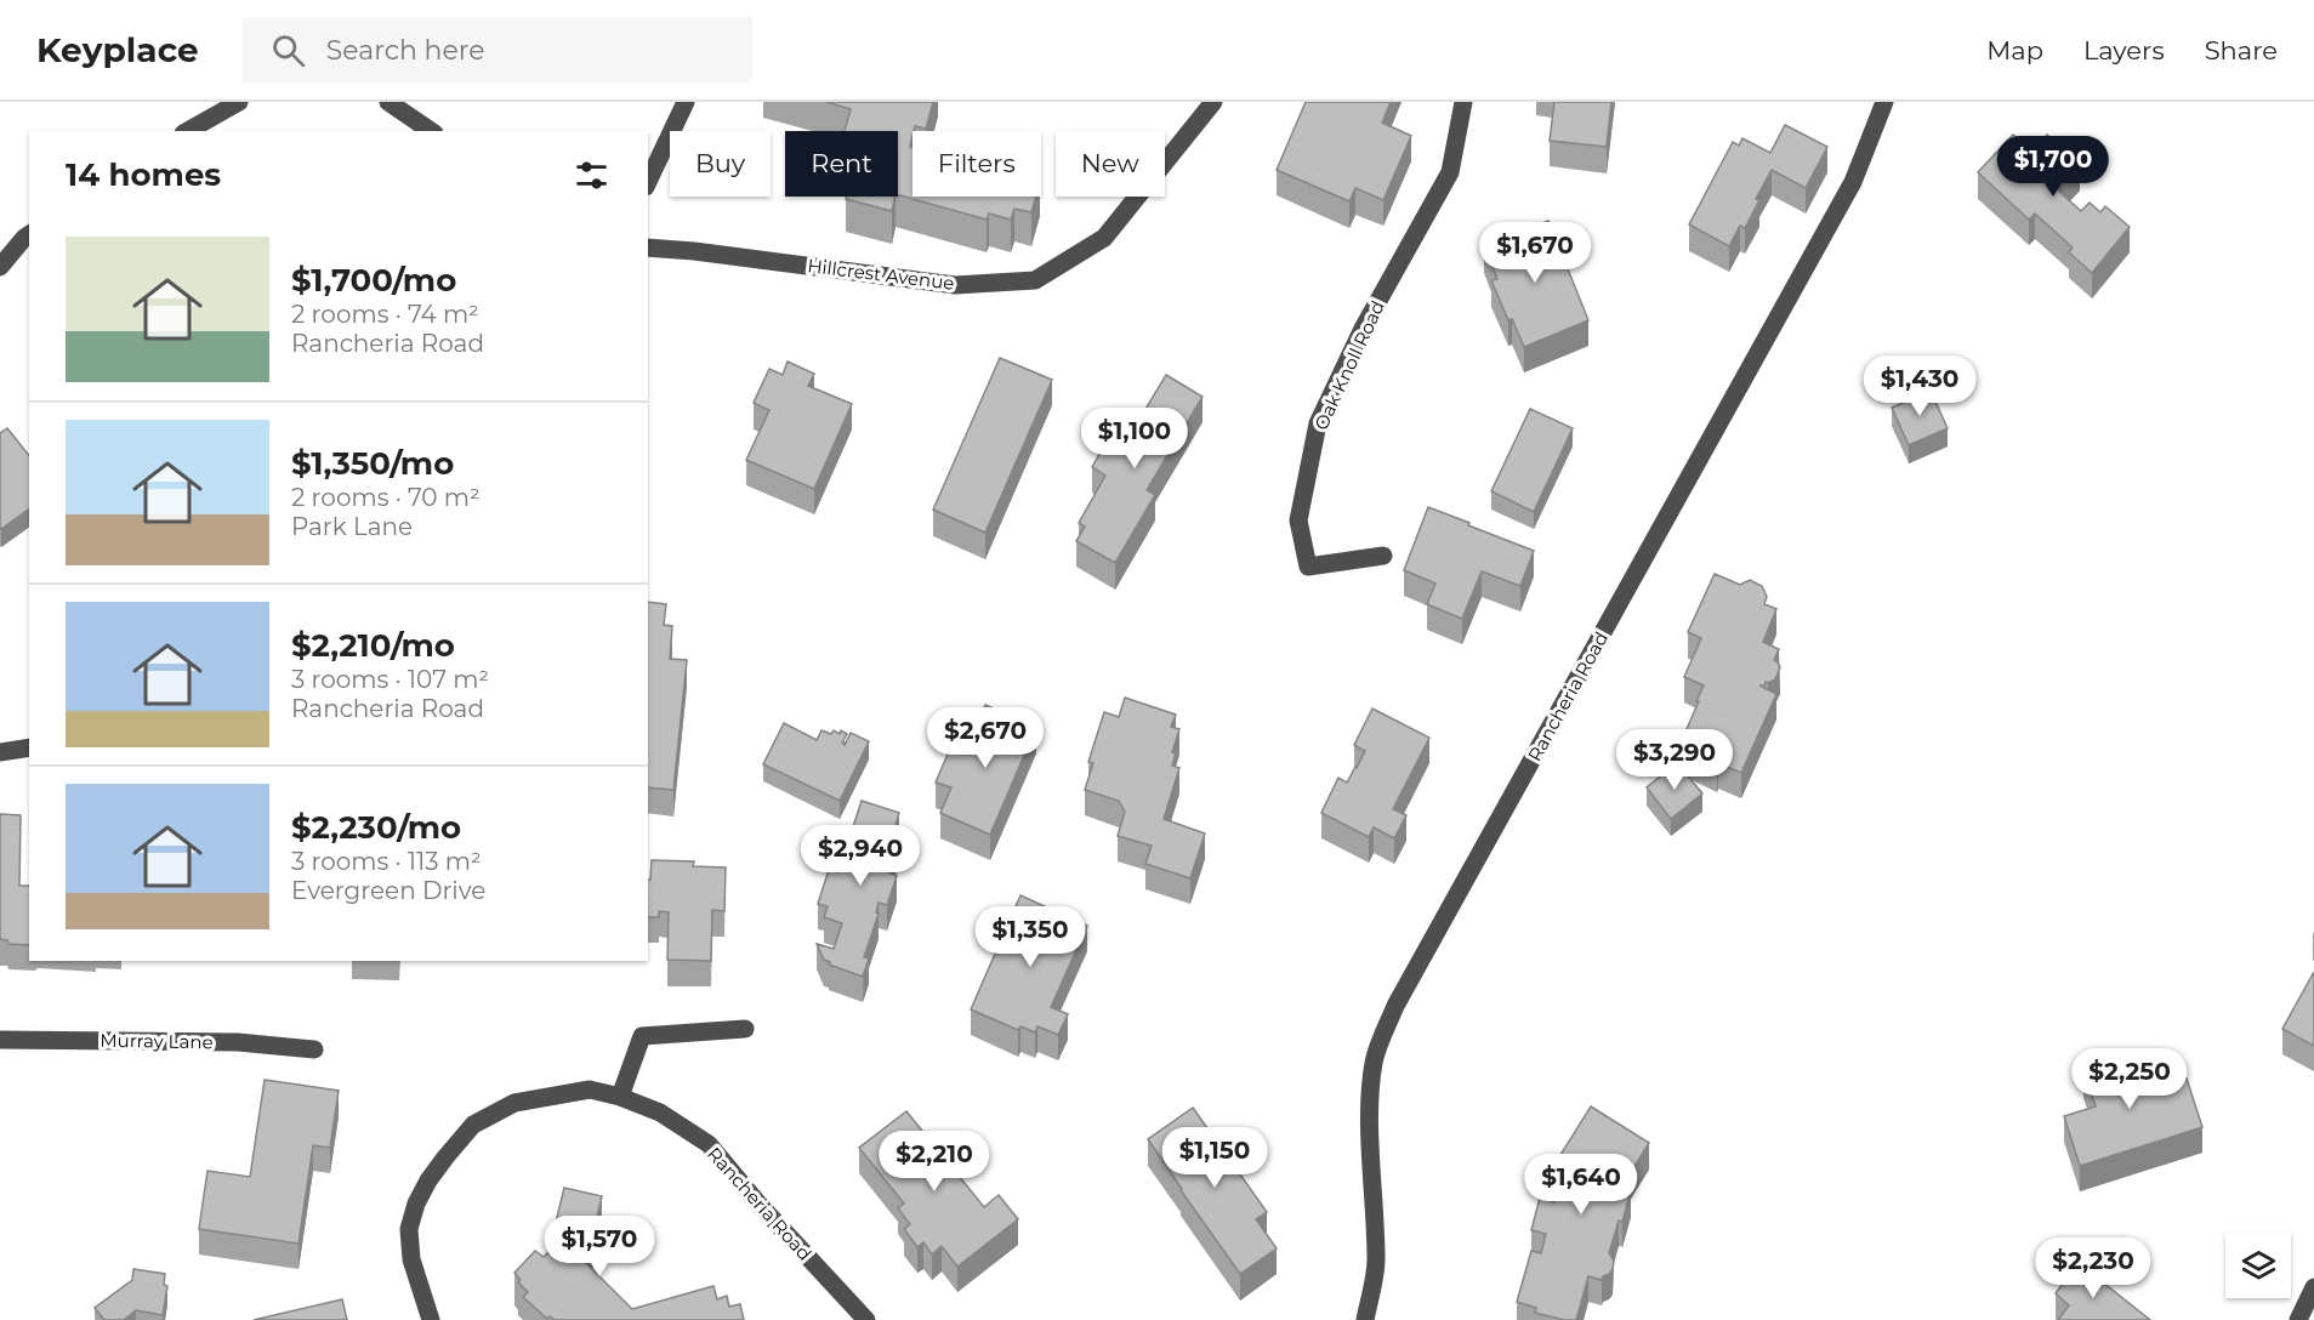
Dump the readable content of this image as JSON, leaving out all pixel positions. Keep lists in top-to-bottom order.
{
  "streets": {
    "street": [
      "Hillcrest Avenue",
      "Oak Knoll Road",
      "Rancheria Road",
      "Murray Lane"
    ]
  },
  "page": {
    "header": "Keyplace",
    "search": "Search here",
    "nav": ["Map", "Layers", "Share"],
    "chip": [
      "Buy",
      "Rent",
      "Filters",
      "New"
    ],
    "heading": "14 homes",
    "price": [
      "$1,700",
      "$1,670",
      "$1,430",
      "$1,100",
      "$2,670",
      "$3,290",
      "$2,940",
      "$1,350",
      "$2,250",
      "$1,150",
      "$2,210",
      "$1,640",
      "$1,570",
      "$2,230"
    ],
    "list": [
      {
        "name": "$1,700/mo",
        "note": "2 rooms · 74 m² · Rancheria Road"
      },
      {
        "name": "$1,350/mo",
        "note": "2 rooms · 70 m² · Park Lane"
      },
      {
        "name": "$2,210/mo",
        "note": "3 rooms · 107 m² · Rancheria Road"
      },
      {
        "name": "$2,230/mo",
        "note": "3 rooms · 113 m² · Evergreen Drive"
      }
    ]
  }
}
